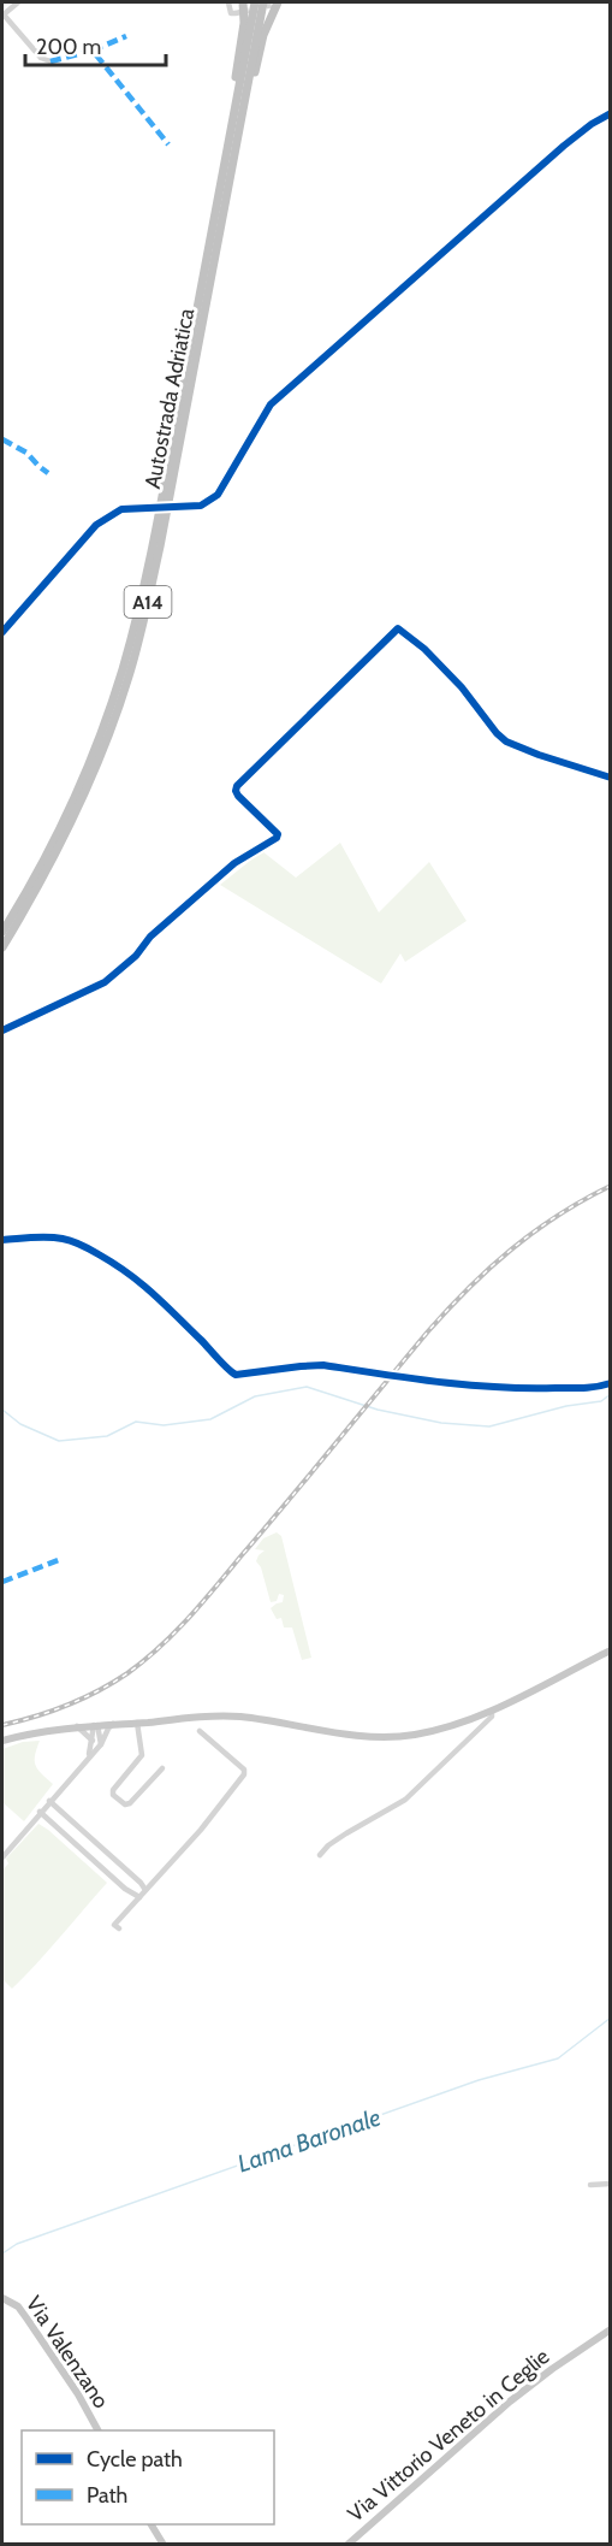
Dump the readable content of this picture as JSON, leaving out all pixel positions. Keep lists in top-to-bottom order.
{
  "streets": {
    "highway": ["Autostrada Adriatica", "A14"],
    "main road": ["Via Valenzano", "Via Vittorio Veneto in Ceglie"]
  },
  "crossings": [
    ["Autostrada Adriatica", "A14"]
  ],
  "water": ["Lama Baronale"],
  "legend": ["Cycle path", "Path"],
  "scale_bar": "200 m"
}
